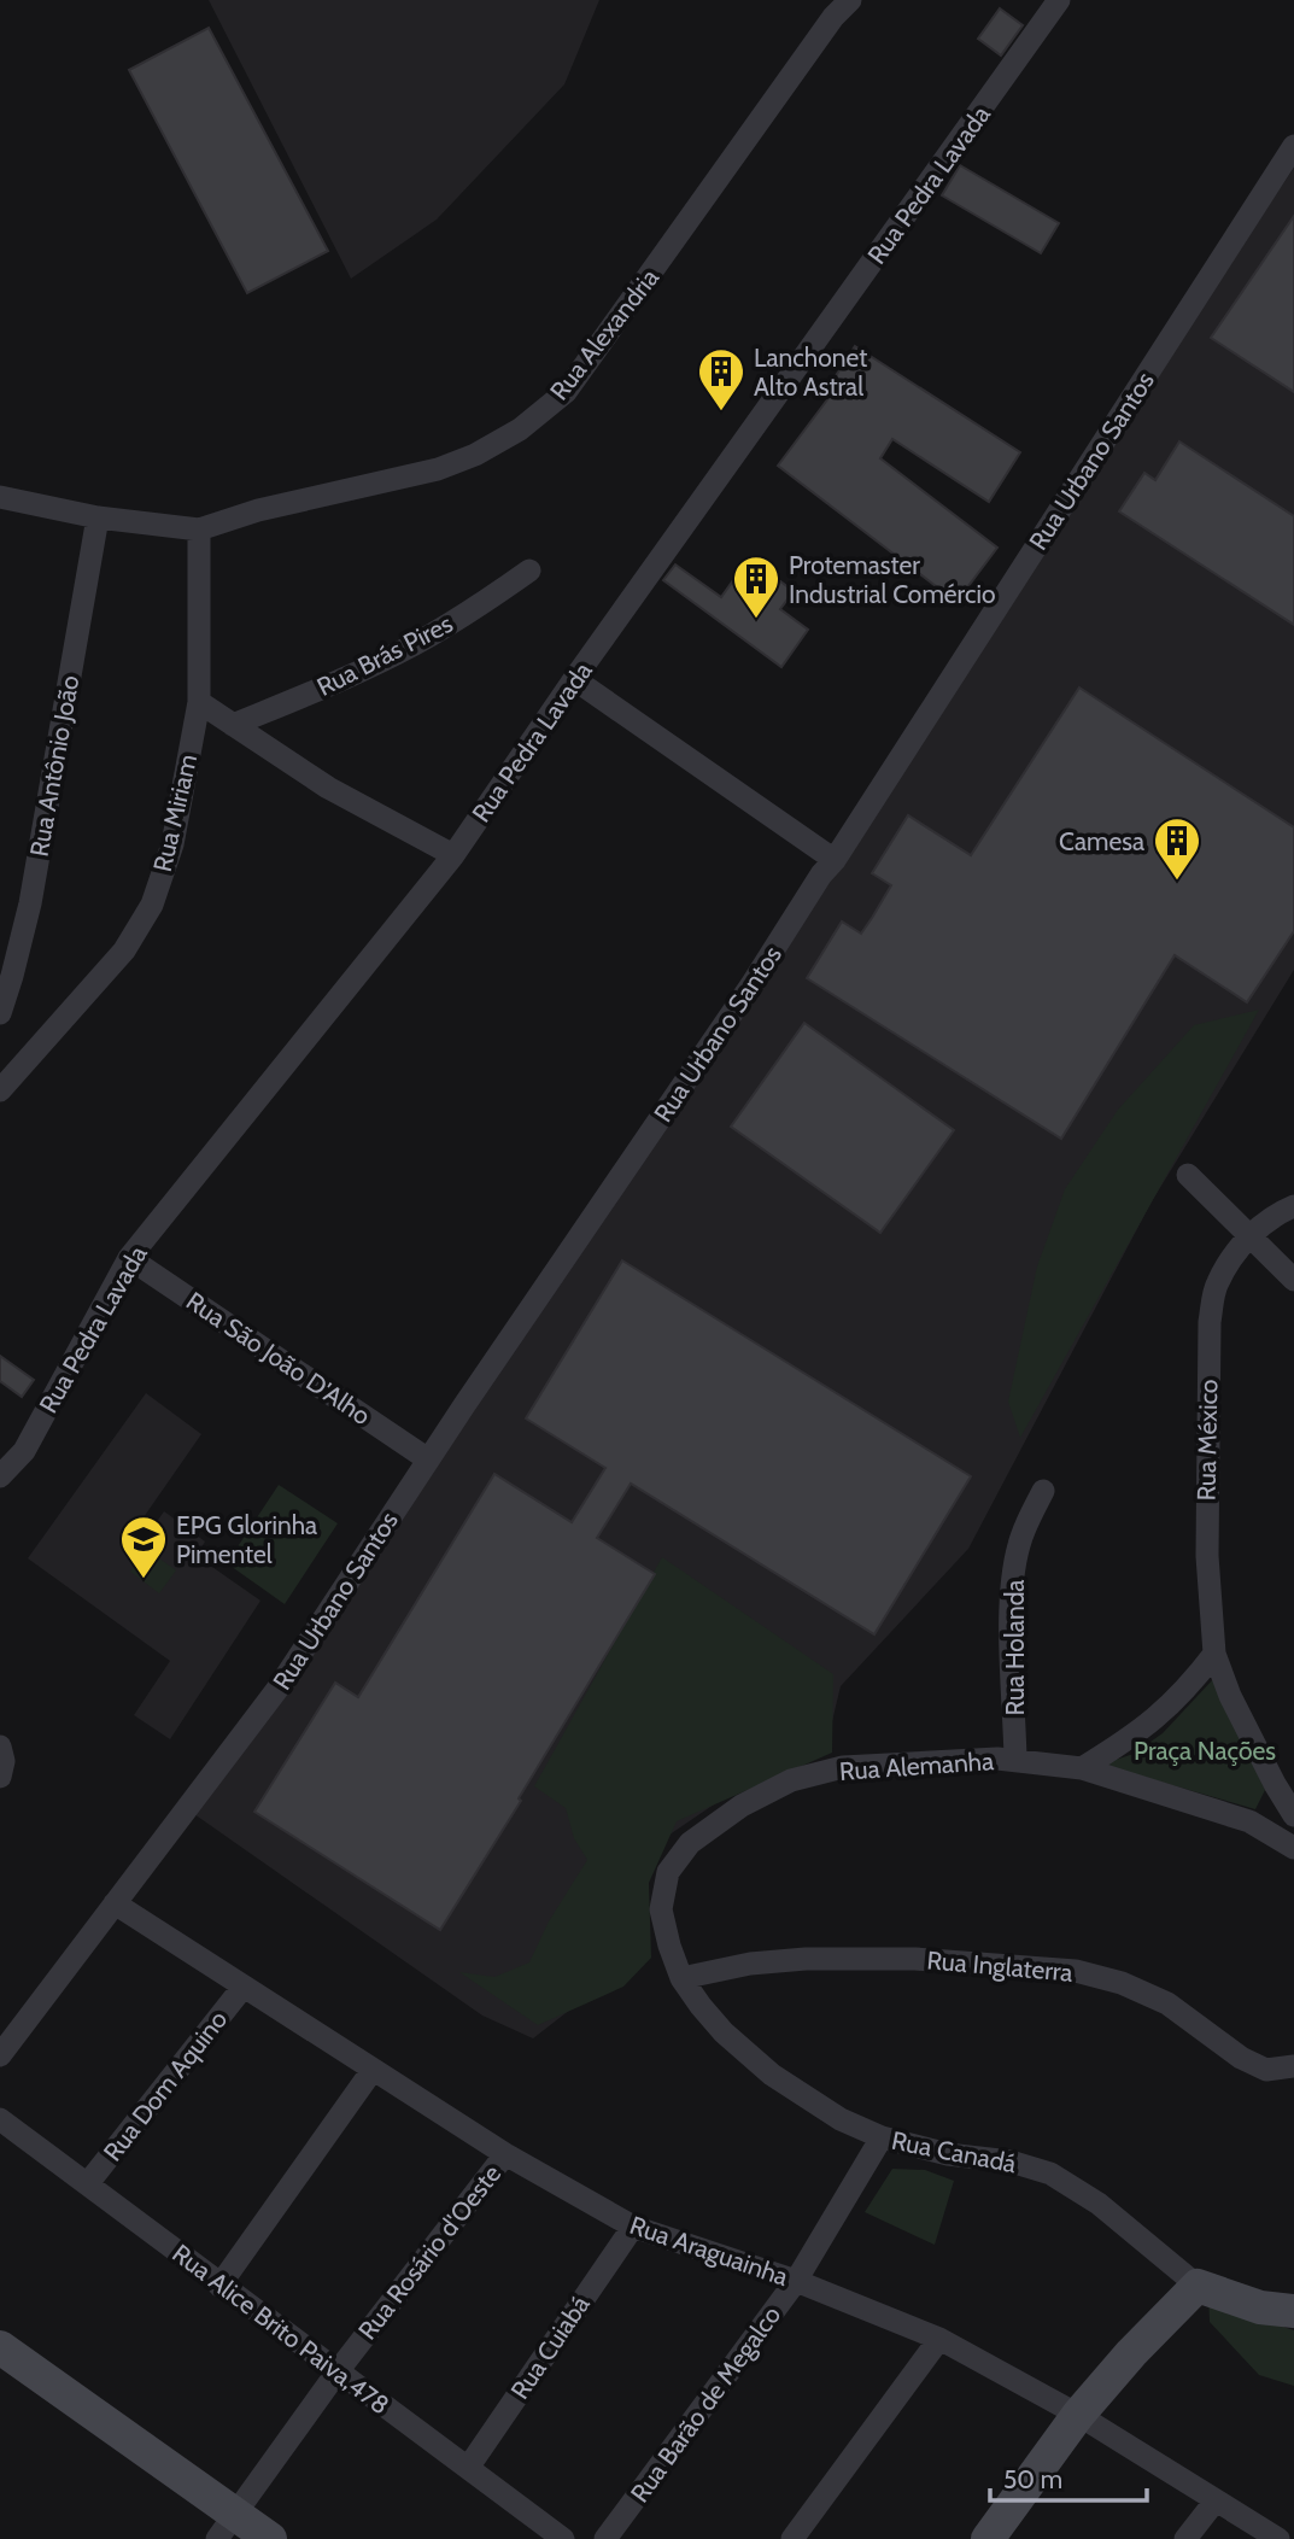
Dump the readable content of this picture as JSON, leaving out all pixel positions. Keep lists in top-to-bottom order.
{
  "streets": {
    "street": [
      "Rua Pedra Lavada",
      "Rua Alexandria",
      "Rua Urbano Santos",
      "Rua Brás Pires",
      "Rua Antônio João",
      "Rua Miriam",
      "Rua São João D'Alho",
      "Rua México",
      "Rua Holanda",
      "Rua Alemanha",
      "Rua Inglaterra",
      "Rua Dom Aquino",
      "Rua Canadá",
      "Rua Araguainha",
      "Rua Rosário d'Oeste",
      "Rua Alice Brito Paiva,478",
      "Rua Cuiabá",
      "Rua Barão de Megalco"
    ]
  },
  "crossings": [
    ["Rua Pedra Lavada", "Rua São João D'Alho"],
    ["Rua Alexandria", "Rua Antônio João"],
    ["Rua Alexandria", "Rua Miriam"],
    ["Rua Urbano Santos", "Rua São João D'Alho"],
    ["Rua Urbano Santos", "Rua Araguainha"],
    ["Rua Holanda", "Rua Alemanha"],
    ["Rua Alemanha", "Rua Inglaterra"],
    ["Rua Alemanha", "Rua Canadá"],
    ["Rua Inglaterra", "Rua Canadá"],
    ["Rua Dom Aquino", "Rua Araguainha"],
    ["Rua Dom Aquino", "Rua Alice Brito Paiva,478"],
    ["Rua Canadá", "Rua Barão de Megalco"],
    ["Rua Araguainha", "Rua Rosário d'Oeste"],
    ["Rua Araguainha", "Rua Cuiabá"],
    ["Rua Araguainha", "Rua Barão de Megalco"],
    ["Rua Rosário d'Oeste", "Rua Alice Brito Paiva,478"],
    ["Rua Alice Brito Paiva,478", "Rua Cuiabá"]
  ],
  "parks": ["Praça Nações"],
  "places": {
    "building": ["Lanchonet Alto Astral", "Protemaster Industrial Comércio", "Camesa"],
    "school or university": ["EPG Glorinha Pimentel"]
  },
  "scale_bar": "50 m"
}
